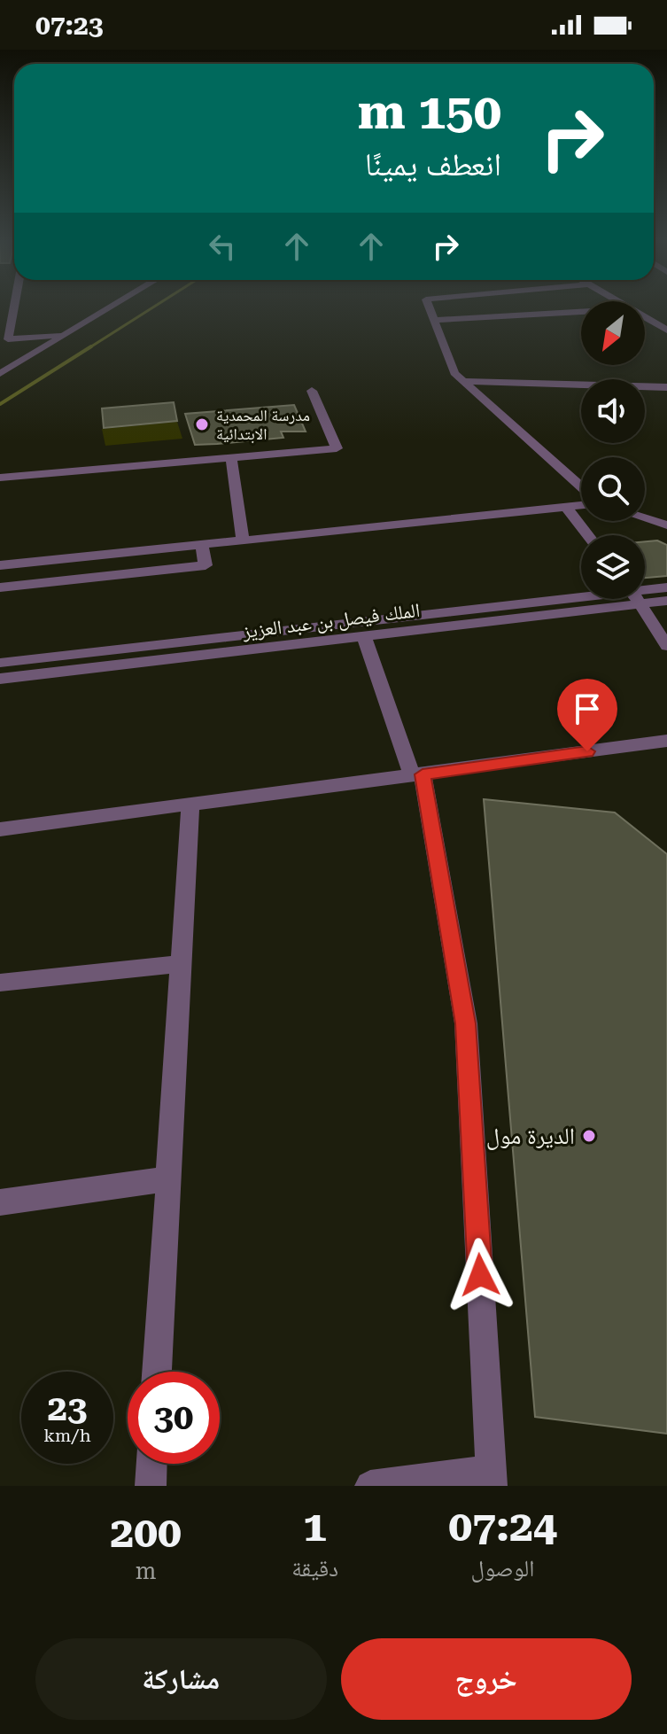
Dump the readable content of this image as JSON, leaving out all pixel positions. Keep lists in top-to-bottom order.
{
  "streets": {
    "street": ["الملك فيصل بن عبد العزيز"]
  },
  "places": ["مدرسة المحمدية الابتدائية", "الديرة مول"],
  "north": "bottom left",
  "page": {
    "status": "07:23",
    "turn": ["150 m", "انعطف يمينًا"],
    "speed": "23 km/h",
    "limit": "30",
    "eta": [
      "07:24",
      "الوصول",
      "1",
      "دقيقة",
      "200",
      "m"
    ],
    "buttons": ["خروج", "مشاركة"]
  }
}
